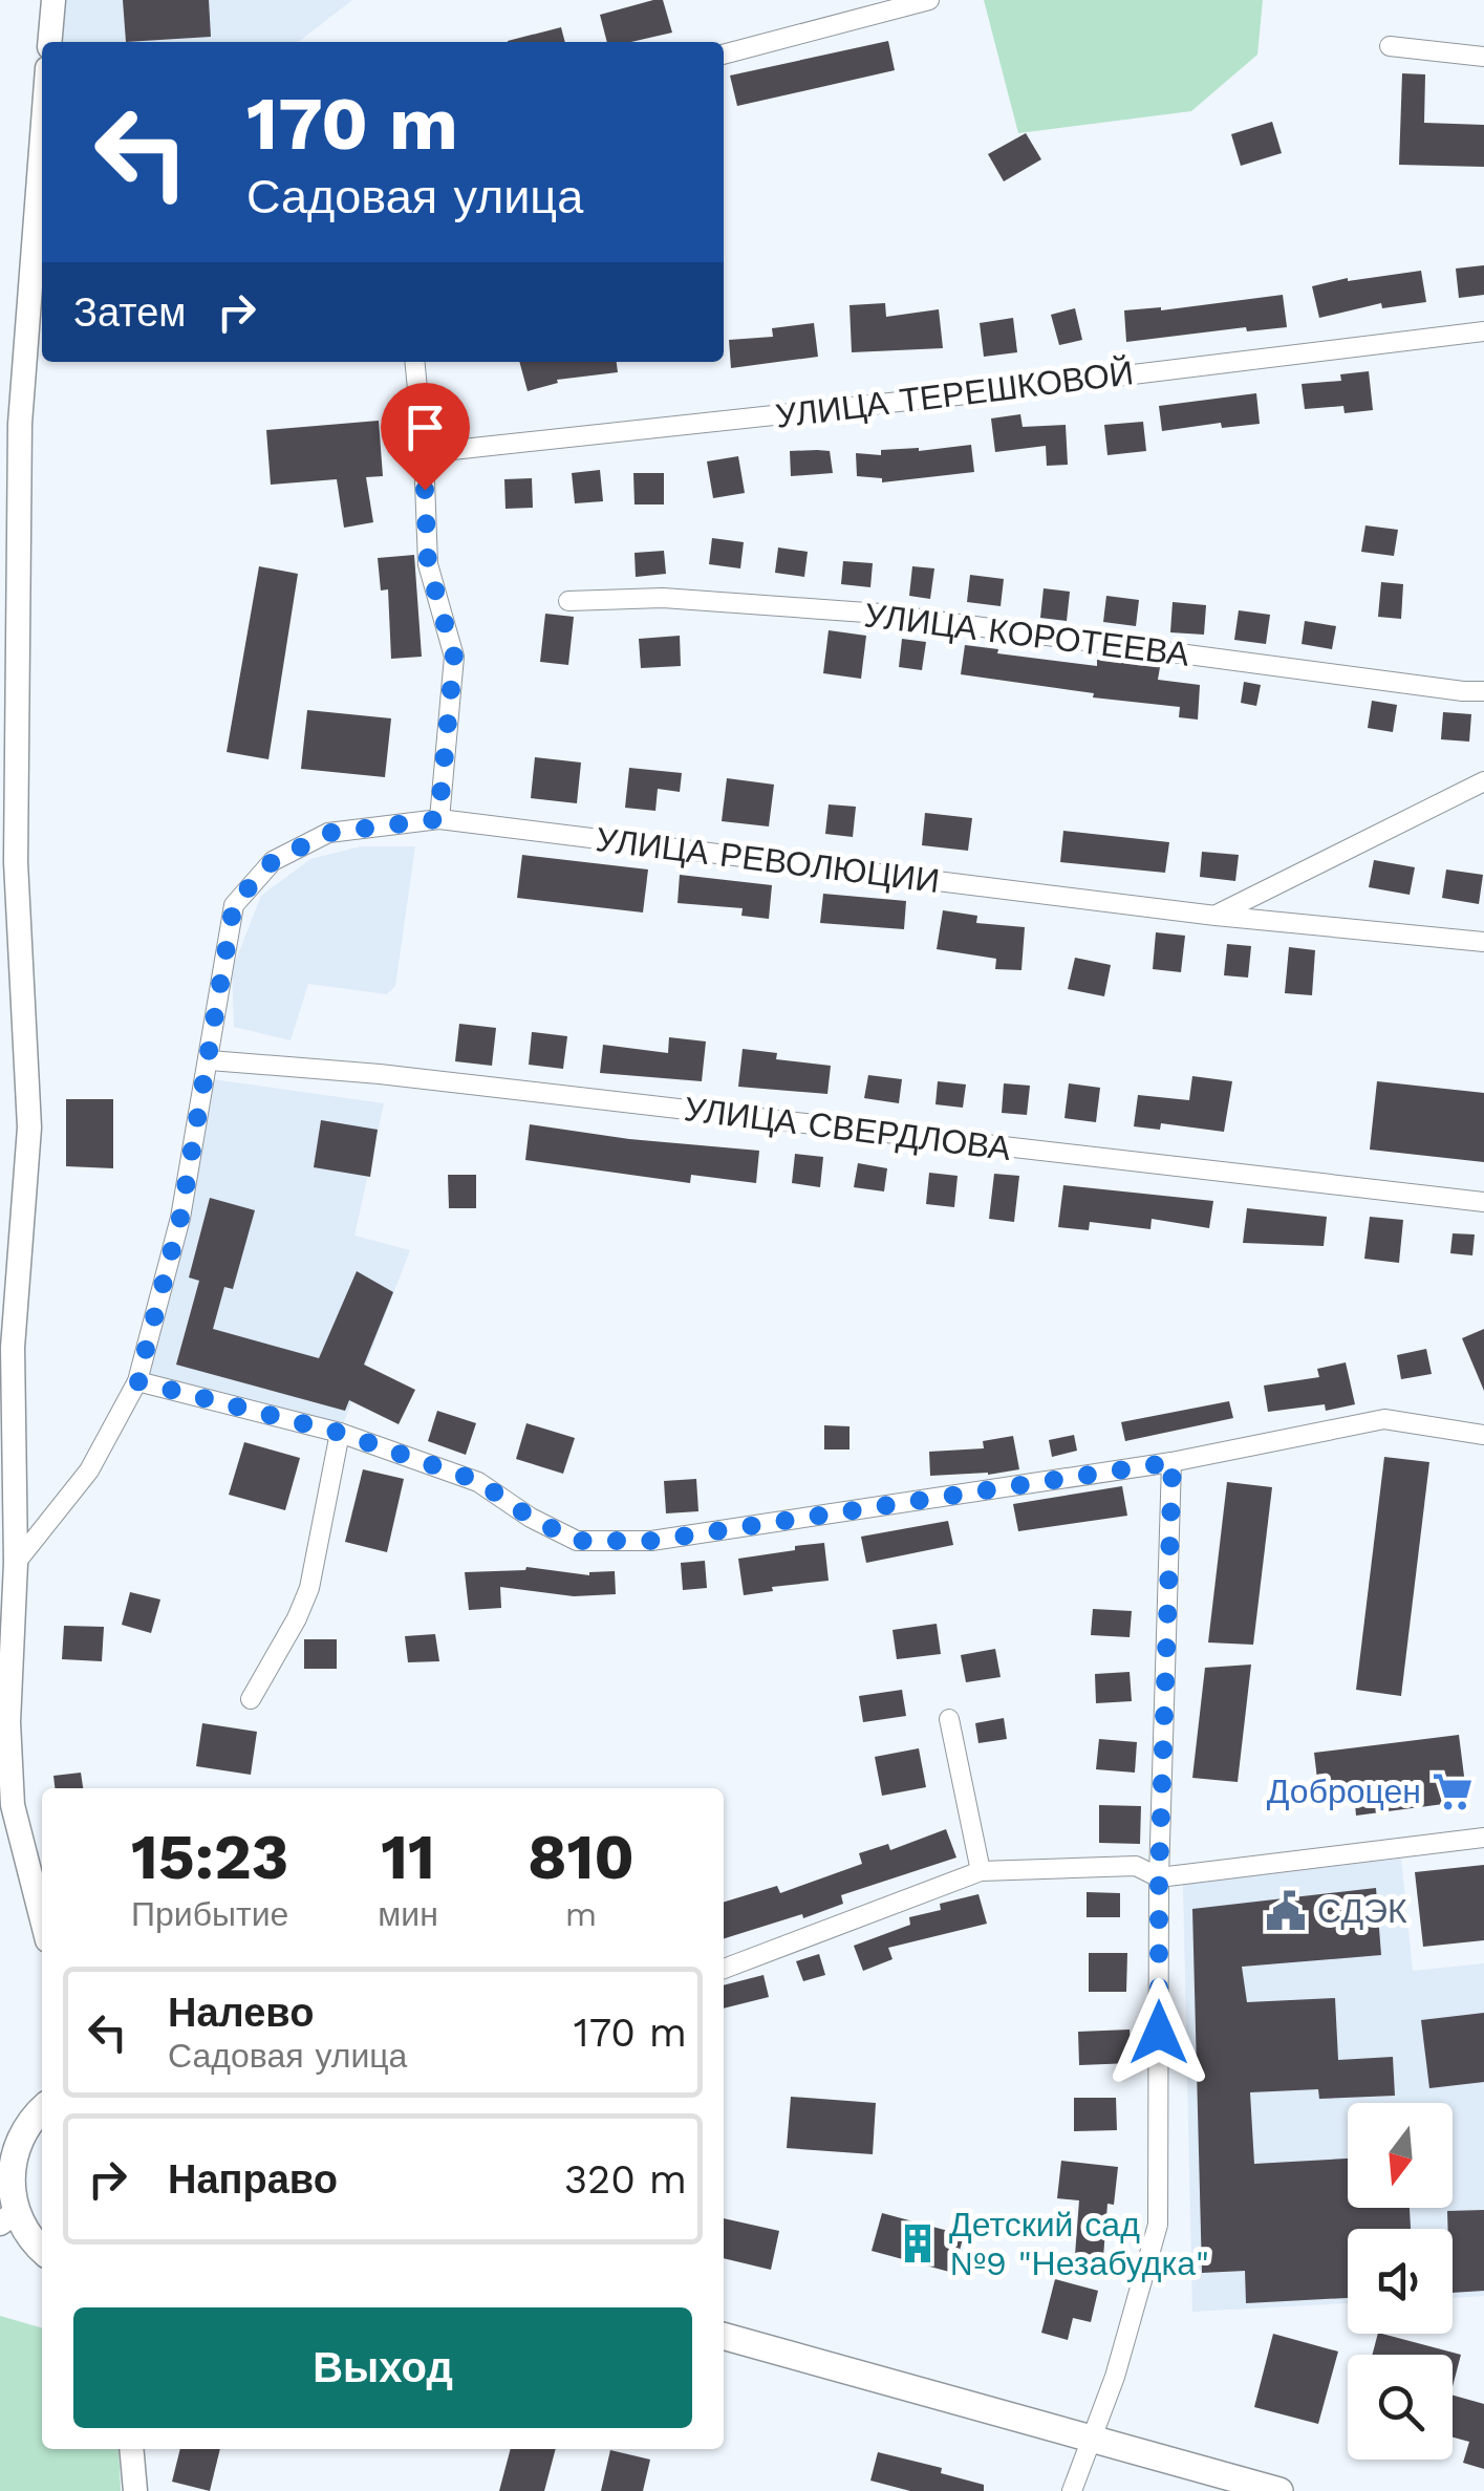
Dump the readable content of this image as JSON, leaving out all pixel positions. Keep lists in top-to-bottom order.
{
  "streets": {
    "street": [
      "УЛИЦА ТЕРЕШКОВОЙ",
      "УЛИЦА КОРОТЕЕВА",
      "УЛИЦА РЕВОЛЮЦИИ",
      "УЛИЦА СВЕРДЛОВА"
    ]
  },
  "crossings": [
    ["УЛИЦА РЕВОЛЮЦИИ", "УЛИЦА СВЕРДЛОВА"]
  ],
  "places": {
    "supermarket": ["Доброцен"],
    "public building": ["СДЭК"],
    "building": ["Детский сад №9 \"Незабудка\""]
  },
  "north": "bottom",
  "page": {
    "turn": ["170 m", "Садовая улица"],
    "then": "Затем",
    "eta": [
      "15:23",
      "Прибытие",
      "11",
      "мин",
      "810",
      "m"
    ],
    "list": [
      {
        "name": "Налево",
        "note": "Садовая улица",
        "value": "170 m"
      },
      {
        "name": "Направо",
        "value": "320 m"
      }
    ],
    "buttons": "Выход"
  }
}
